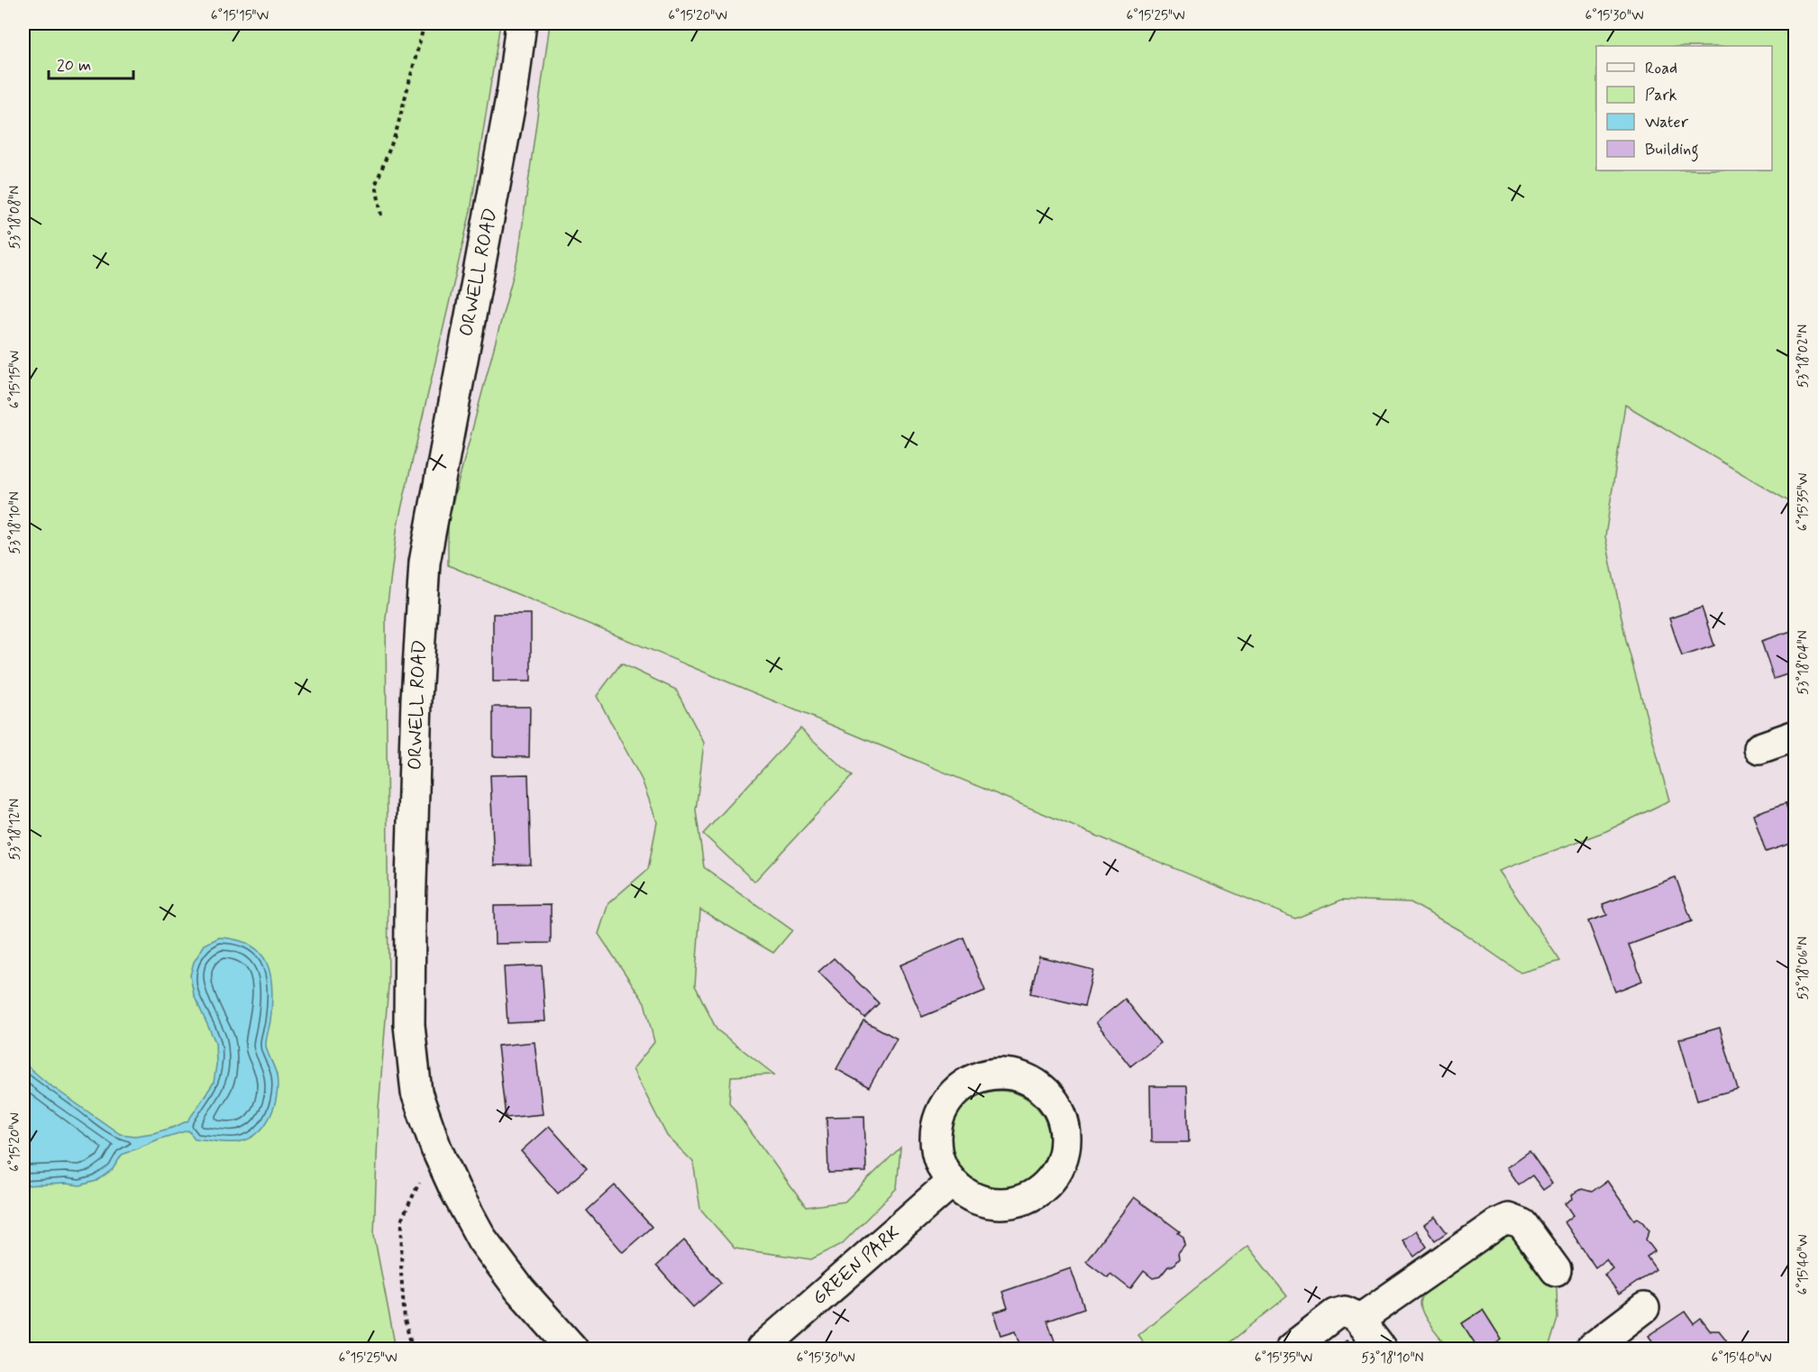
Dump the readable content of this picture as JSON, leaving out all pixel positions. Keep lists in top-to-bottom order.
{
  "streets": {
    "street": ["ORWELL ROAD", "GREEN PARK"]
  },
  "legend": [
    "Road",
    "Park",
    "Water",
    "Building"
  ],
  "scale_bar": "20 m",
  "coordinates": [
    "6°15'15\"W",
    "6°15'20\"W",
    "6°15'25\"W",
    "6°15'30\"W",
    "53°18'08\"N",
    "53°18'02\"N",
    "6°15'35\"W",
    "53°18'10\"N",
    "53°18'04\"N",
    "53°18'12\"N",
    "53°18'06\"N",
    "6°15'40\"W"
  ]
}
